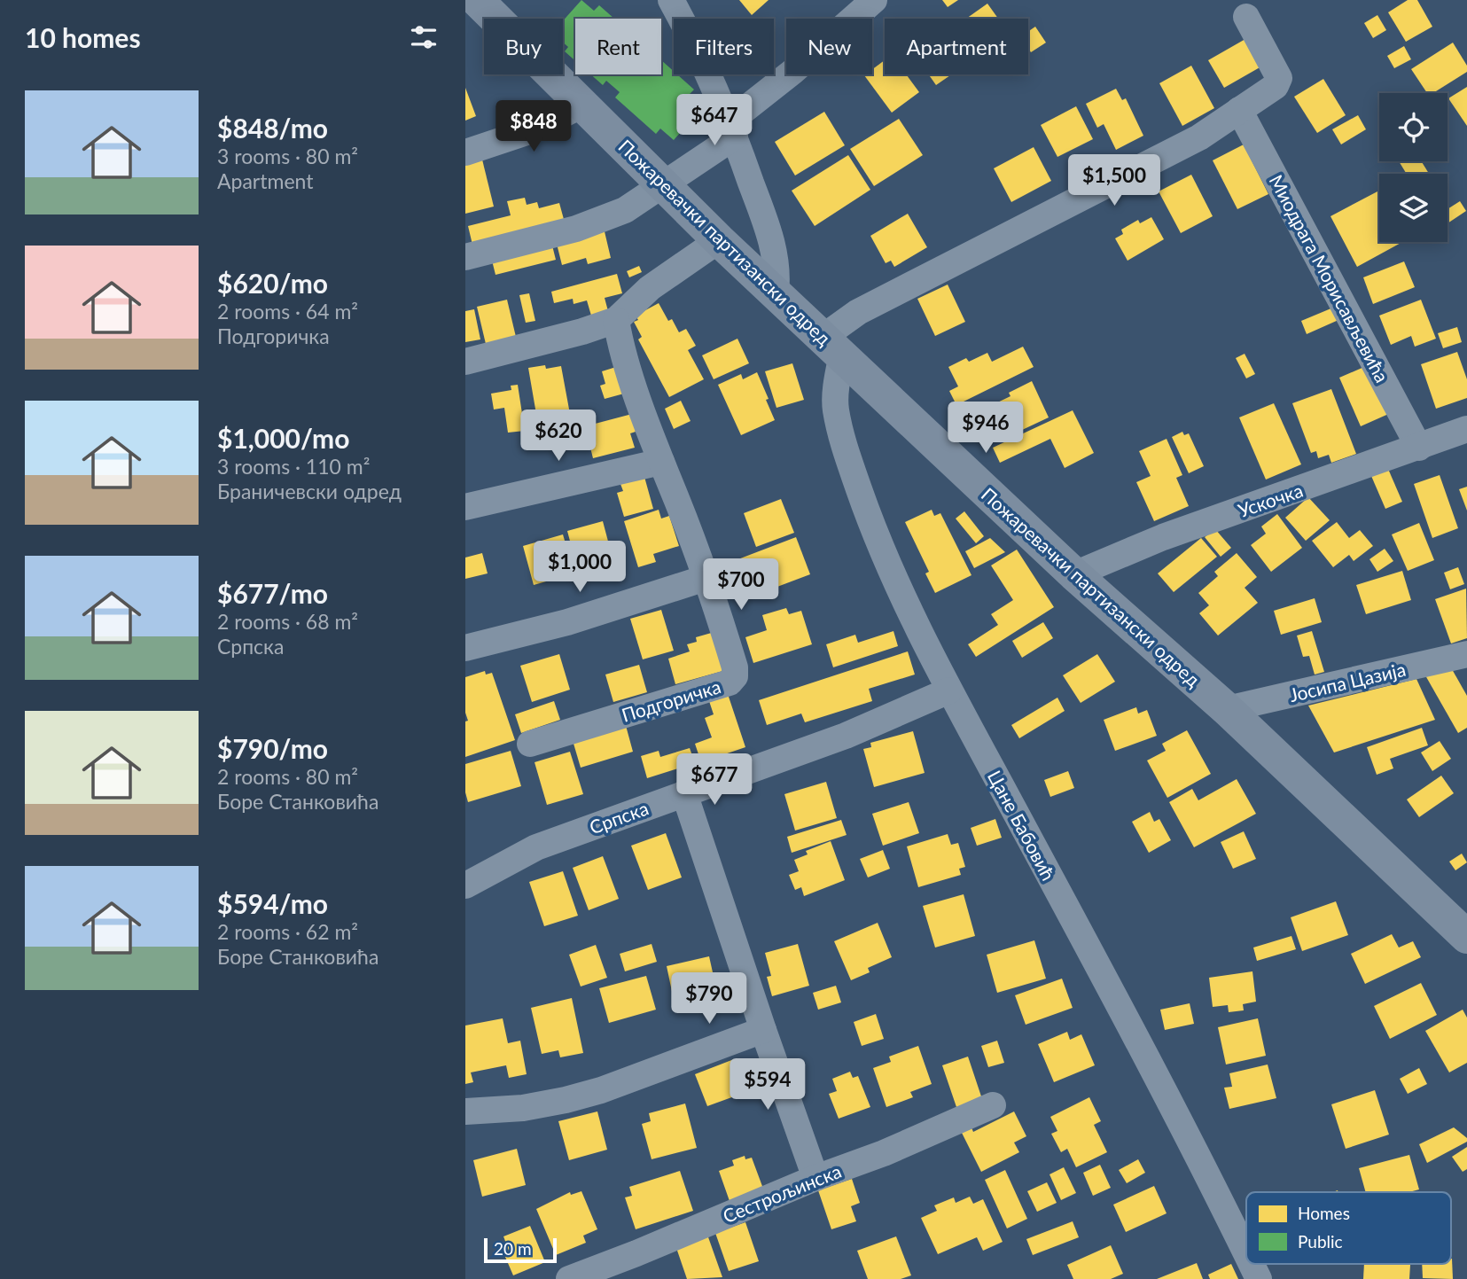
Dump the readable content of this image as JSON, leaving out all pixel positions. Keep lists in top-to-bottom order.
{
  "streets": {
    "street": [
      "Пожаревачки партизански одред",
      "Миодрага Морисављевића",
      "Ускочка",
      "Јосипа Цазија",
      "Подгоричка",
      "Српска",
      "Цане Бабовић",
      "Сестрољинска"
    ]
  },
  "crossings": [
    ["Пожаревачки партизански одред", "Ускочка"],
    ["Пожаревачки партизански одред", "Јосипа Цазија"],
    ["Пожаревачки партизански одред", "Цане Бабовић"],
    ["Миодрага Морисављевића", "Ускочка"],
    ["Српска", "Цане Бабовић"]
  ],
  "legend": ["Homes", "Public"],
  "scale_bar": "20 m",
  "page": {
    "heading": "10 homes",
    "chip": [
      "Buy",
      "Rent",
      "Filters",
      "New",
      "Apartment"
    ],
    "list": [
      {
        "name": "$848/mo",
        "note": "3 rooms · 80 m² · Apartment"
      },
      {
        "name": "$620/mo",
        "note": "2 rooms · 64 m² · Подгоричка"
      },
      {
        "name": "$1,000/mo",
        "note": "3 rooms · 110 m² · Браничевски одред"
      },
      {
        "name": "$677/mo",
        "note": "2 rooms · 68 m² · Српска"
      },
      {
        "name": "$790/mo",
        "note": "2 rooms · 80 m² · Боре Станковића"
      },
      {
        "name": "$594/mo",
        "note": "2 rooms · 62 m² · Боре Станковића"
      }
    ],
    "price": [
      "$647",
      "$848",
      "$1,500",
      "$946",
      "$620",
      "$1,000",
      "$700",
      "$677",
      "$790",
      "$594"
    ],
    "scale": "20 m"
  }
}
